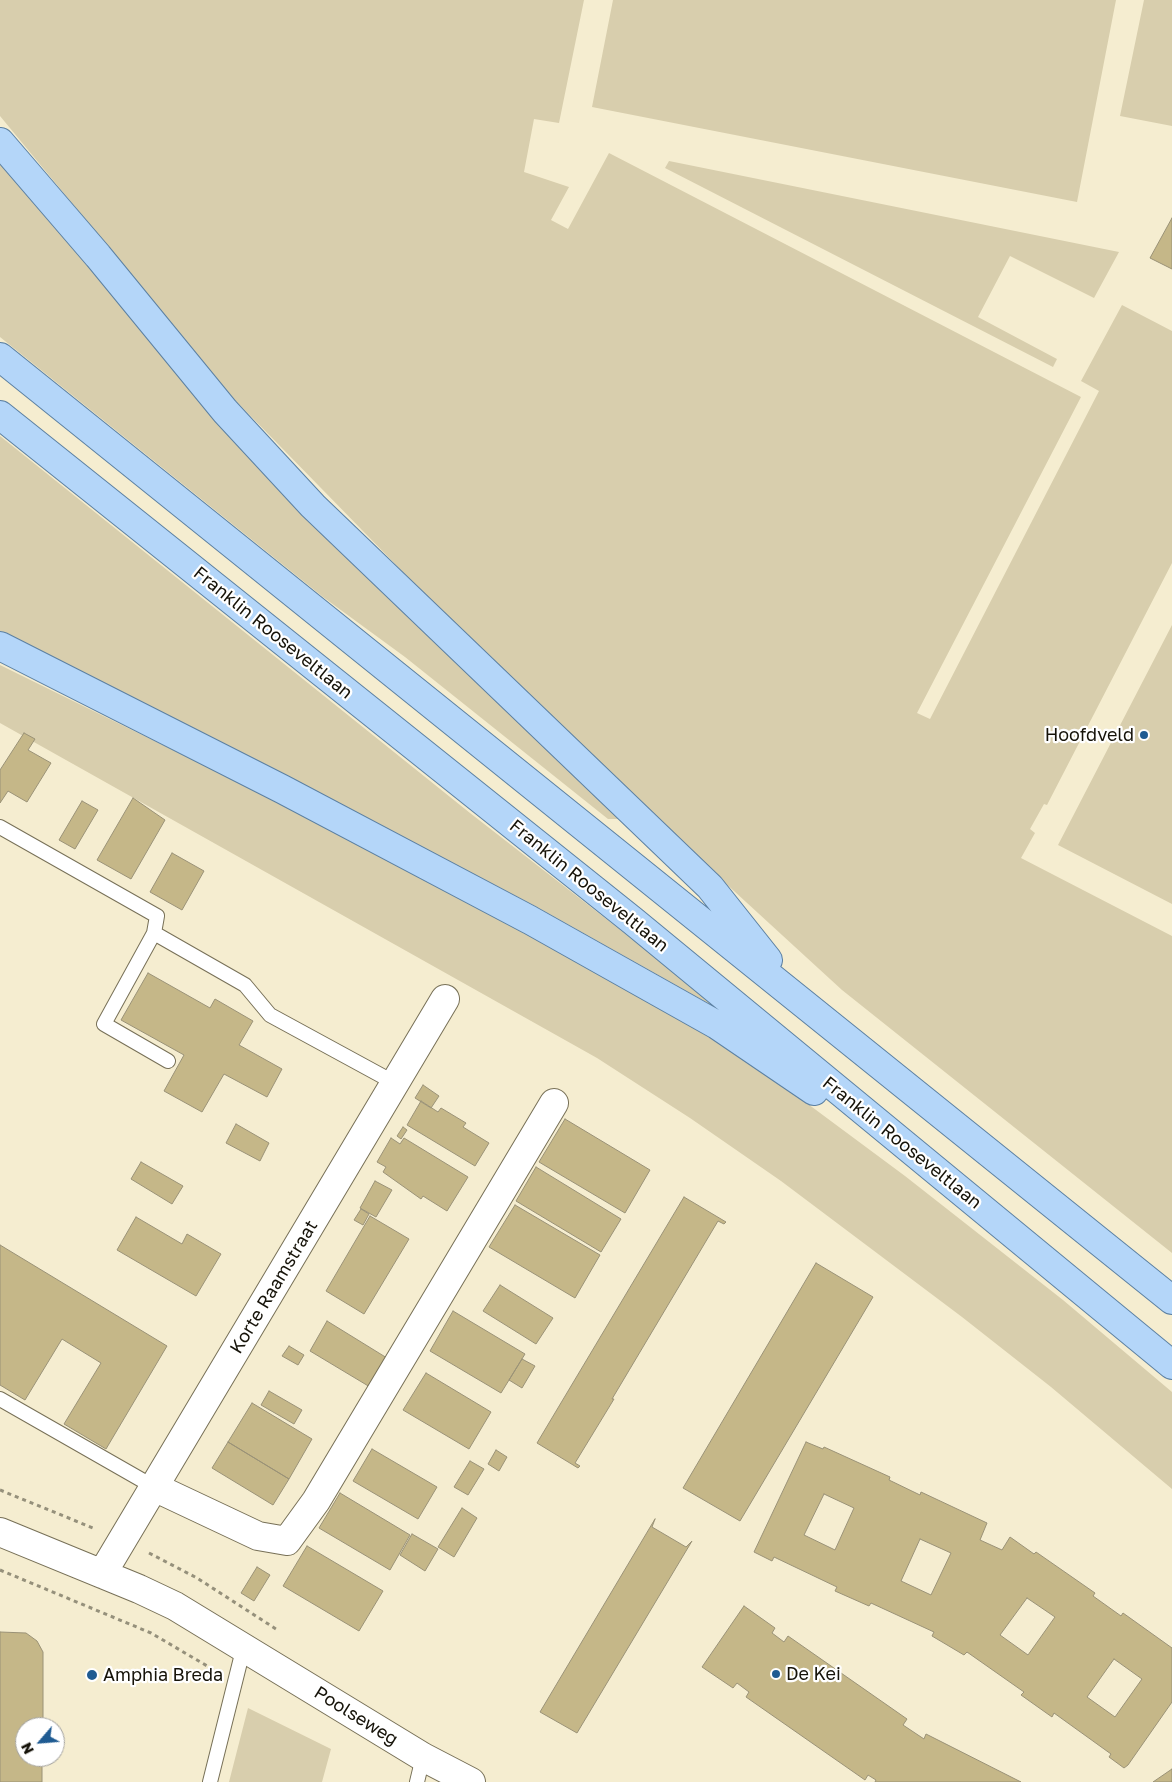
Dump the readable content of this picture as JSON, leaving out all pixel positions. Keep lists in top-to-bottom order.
{
  "streets": {
    "main road": ["Franklin Rooseveltlaan"],
    "street": ["Korte Raamstraat", "Poolseweg"]
  },
  "crossings": [
    ["Korte Raamstraat", "Poolseweg"]
  ],
  "places": ["Hoofdveld", "De Kei", "Amphia Breda"],
  "north": "bottom left"
}
